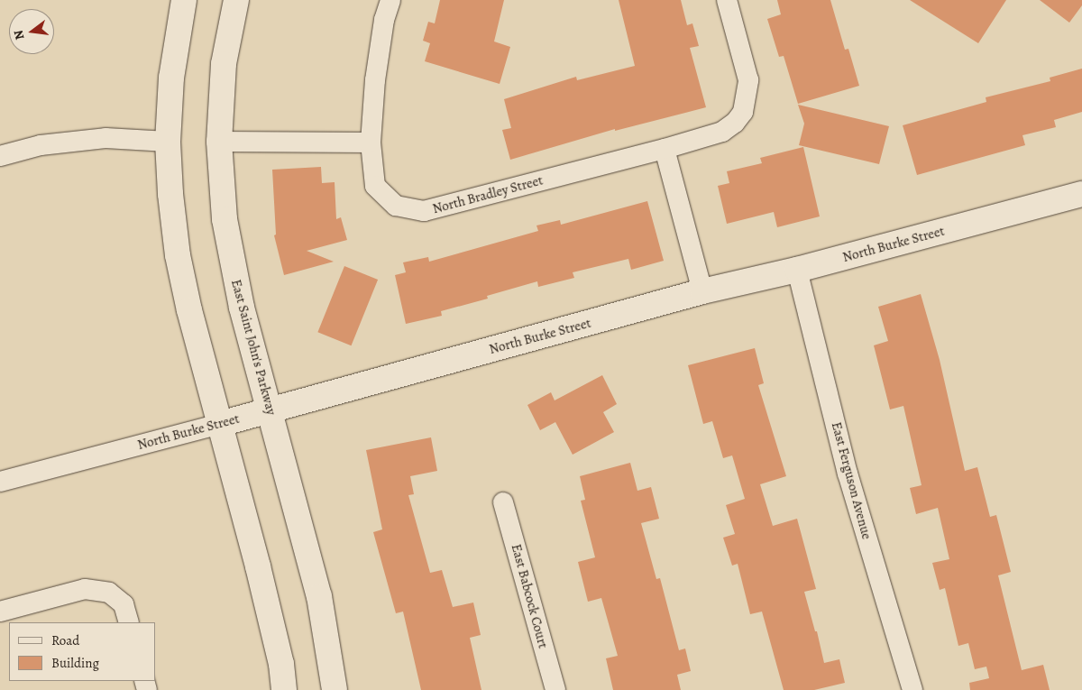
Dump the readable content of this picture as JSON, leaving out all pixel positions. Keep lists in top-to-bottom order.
{
  "streets": {
    "main road": ["North Burke Street", "East Saint John's Parkway"],
    "street": ["North Bradley Street", "East Ferguson Avenue", "East Babcock Court"]
  },
  "crossings": [
    ["North Burke Street", "East Saint John's Parkway"],
    ["North Burke Street", "East Ferguson Avenue"]
  ],
  "legend": ["Road", "Building"],
  "north": "left"
}
